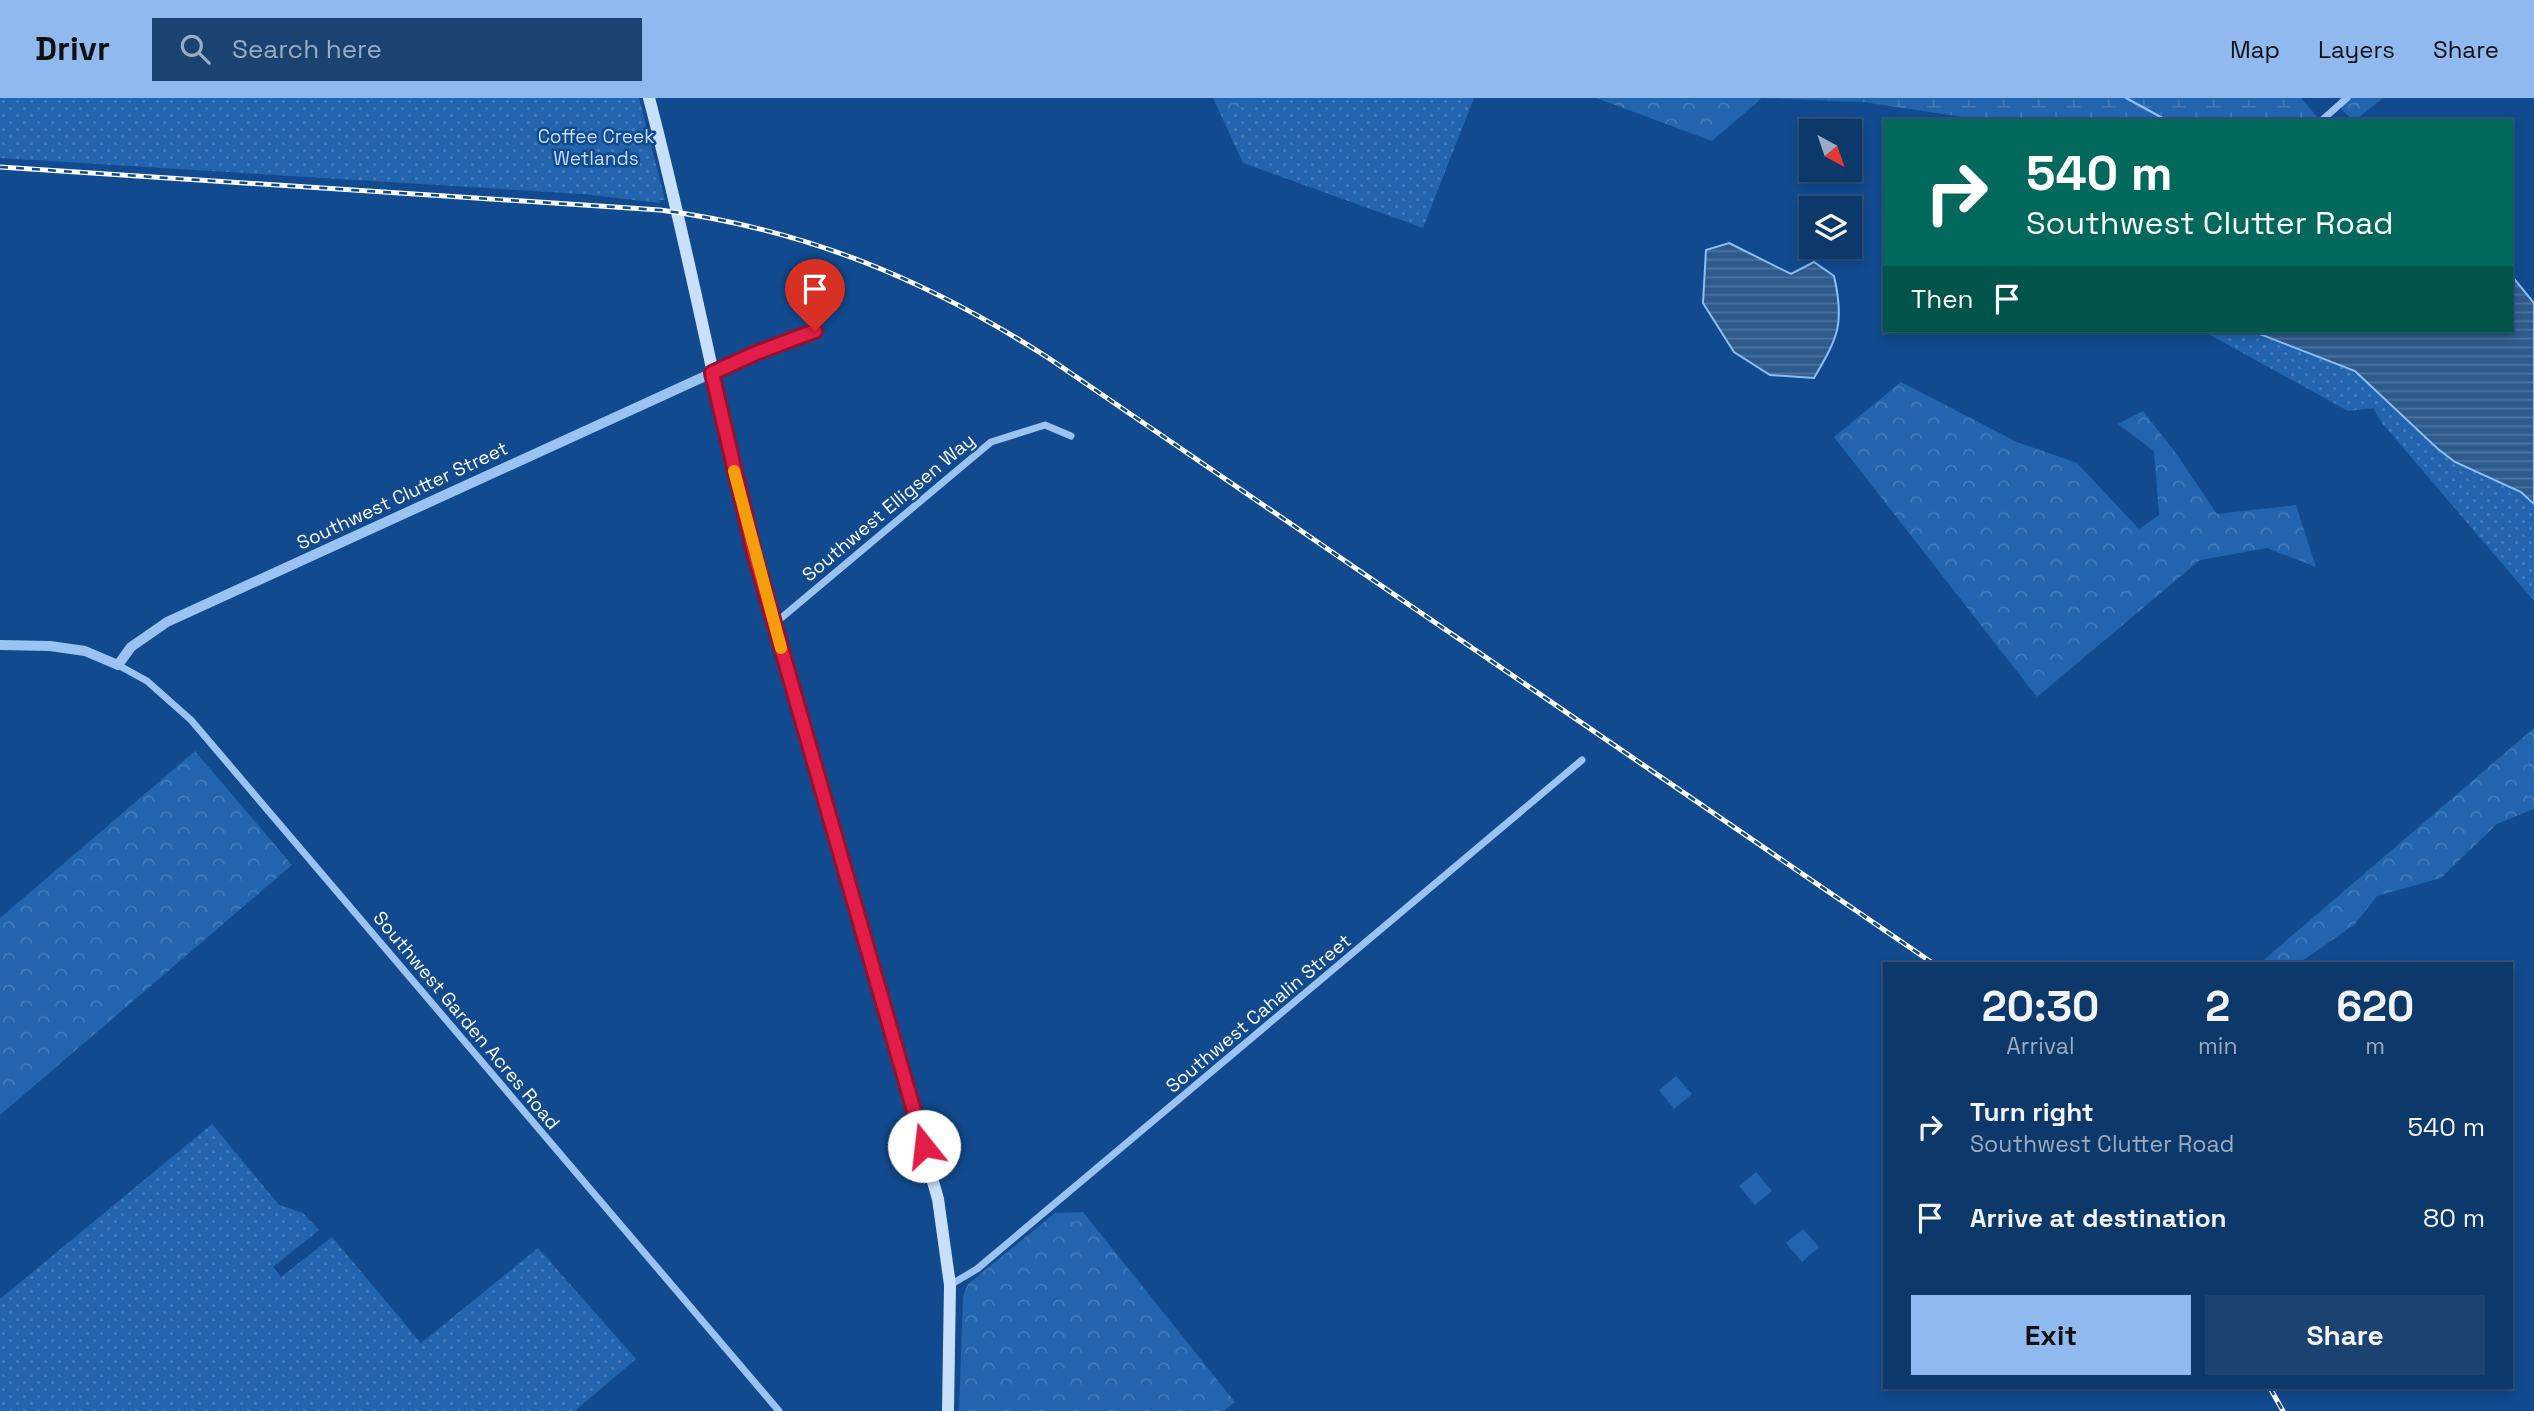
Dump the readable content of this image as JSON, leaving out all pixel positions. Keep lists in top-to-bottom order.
{
  "streets": {
    "street": [
      "Southwest Clutter Street",
      "Southwest Elligsen Way",
      "Southwest Cahalin Street",
      "Southwest Garden Acres Road"
    ]
  },
  "crossings": [
    ["Southwest Clutter Street", "Southwest Garden Acres Road"]
  ],
  "parks": ["Coffee Creek Wetlands"],
  "north": "bottom right",
  "page": {
    "header": "Drivr",
    "search": "Search here",
    "nav": ["Map", "Layers", "Share"],
    "turn": ["540 m", "Southwest Clutter Road"],
    "then": "Then",
    "eta": [
      "20:30",
      "Arrival",
      "2",
      "min",
      "620",
      "m"
    ],
    "list": [
      {
        "name": "Turn right",
        "note": "Southwest Clutter Road",
        "value": "540 m"
      },
      {
        "name": "Arrive at destination",
        "value": "80 m"
      }
    ],
    "buttons": ["Exit", "Share"]
  }
}
